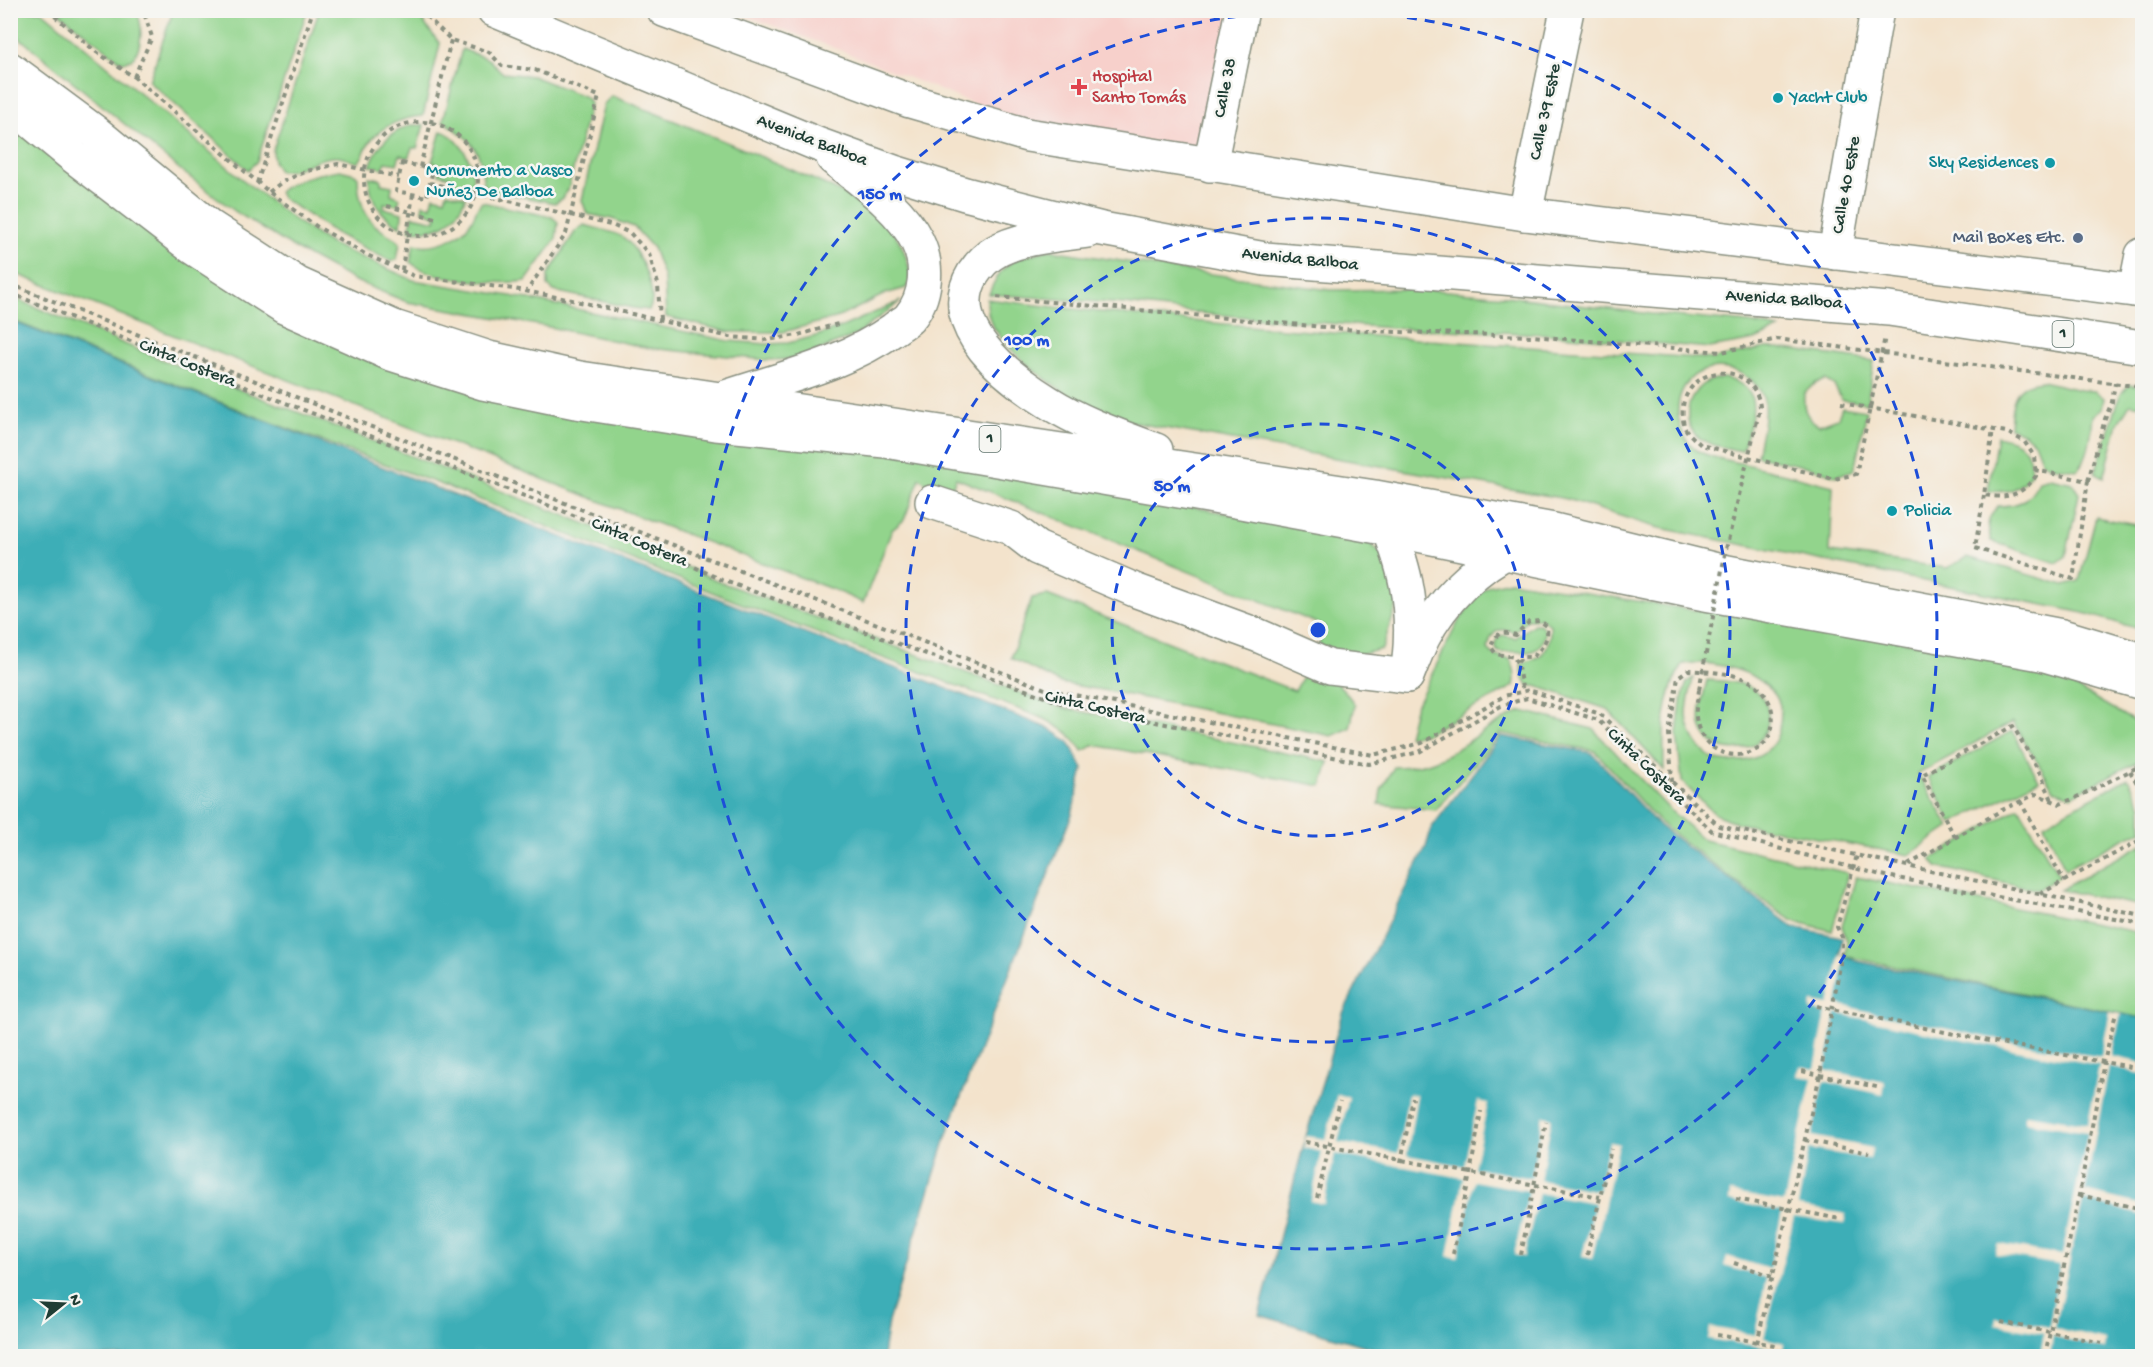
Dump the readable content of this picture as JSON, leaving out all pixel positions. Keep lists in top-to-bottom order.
{
  "streets": {
    "main road": [
      "Calle 38",
      "Calle 39 Este",
      "Avenida Balboa",
      "Calle 40 Este",
      "1"
    ],
    "path": ["Cinta Costera"]
  },
  "places": {
    "health": ["Hospital Santo Tomás"],
    "other": [
      "Yacht Club",
      "Sky Residences",
      "Monumento a Vasco Nuñez De Balboa",
      "Mail Boxes Etc.",
      "Policia"
    ]
  },
  "north": "right",
  "rings": ["150 m", "100 m", "50 m"]
}
